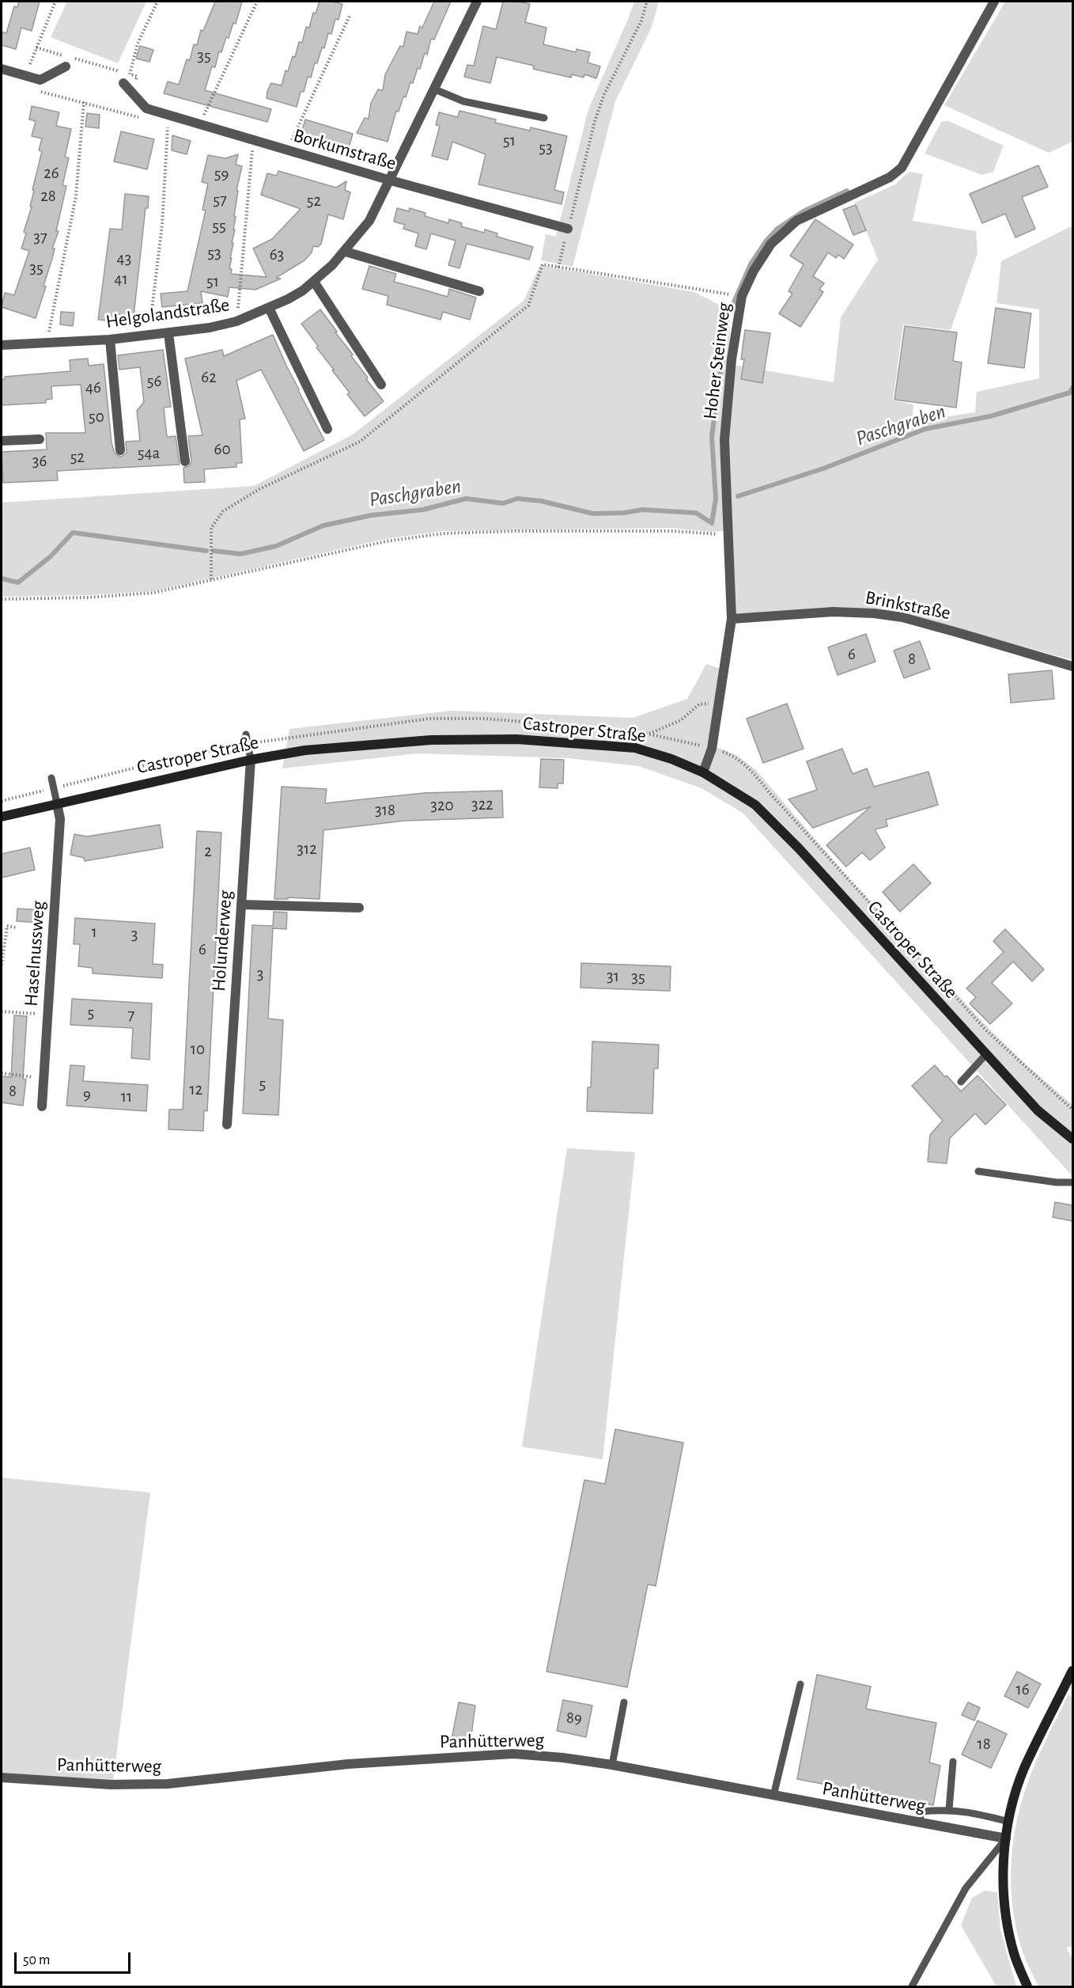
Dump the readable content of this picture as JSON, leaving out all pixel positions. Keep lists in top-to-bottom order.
{
  "streets": {
    "main road": ["Castroper Straße"],
    "street": [
      "Borkumstraße",
      "Helgolandstraße",
      "Hoher Steinweg",
      "Brinkstraße",
      "Holunderweg",
      "Haselnussweg",
      "Panhütterweg"
    ]
  },
  "crossings": [
    ["Borkumstraße", "Helgolandstraße"],
    ["Hoher Steinweg", "Brinkstraße"],
    ["Hoher Steinweg", "Castroper Straße"],
    ["Castroper Straße", "Holunderweg"],
    ["Castroper Straße", "Haselnussweg"]
  ],
  "water": ["Paschgraben"],
  "house_numbers": [
    "35",
    "51",
    "53",
    "26",
    "59",
    "28",
    "57",
    "52",
    "55",
    "37",
    "53",
    "63",
    "43",
    "35",
    "41",
    "51",
    "62",
    "56",
    "46",
    "50",
    "60",
    "54a",
    "52",
    "36",
    "6",
    "8",
    "322",
    "320",
    "318",
    "312",
    "2",
    "1",
    "3",
    "6",
    "3",
    "31",
    "35",
    "5",
    "7",
    "10",
    "5",
    "12",
    "8",
    "9",
    "11",
    "16",
    "89",
    "18"
  ],
  "scale_bar": "50 m"
}
